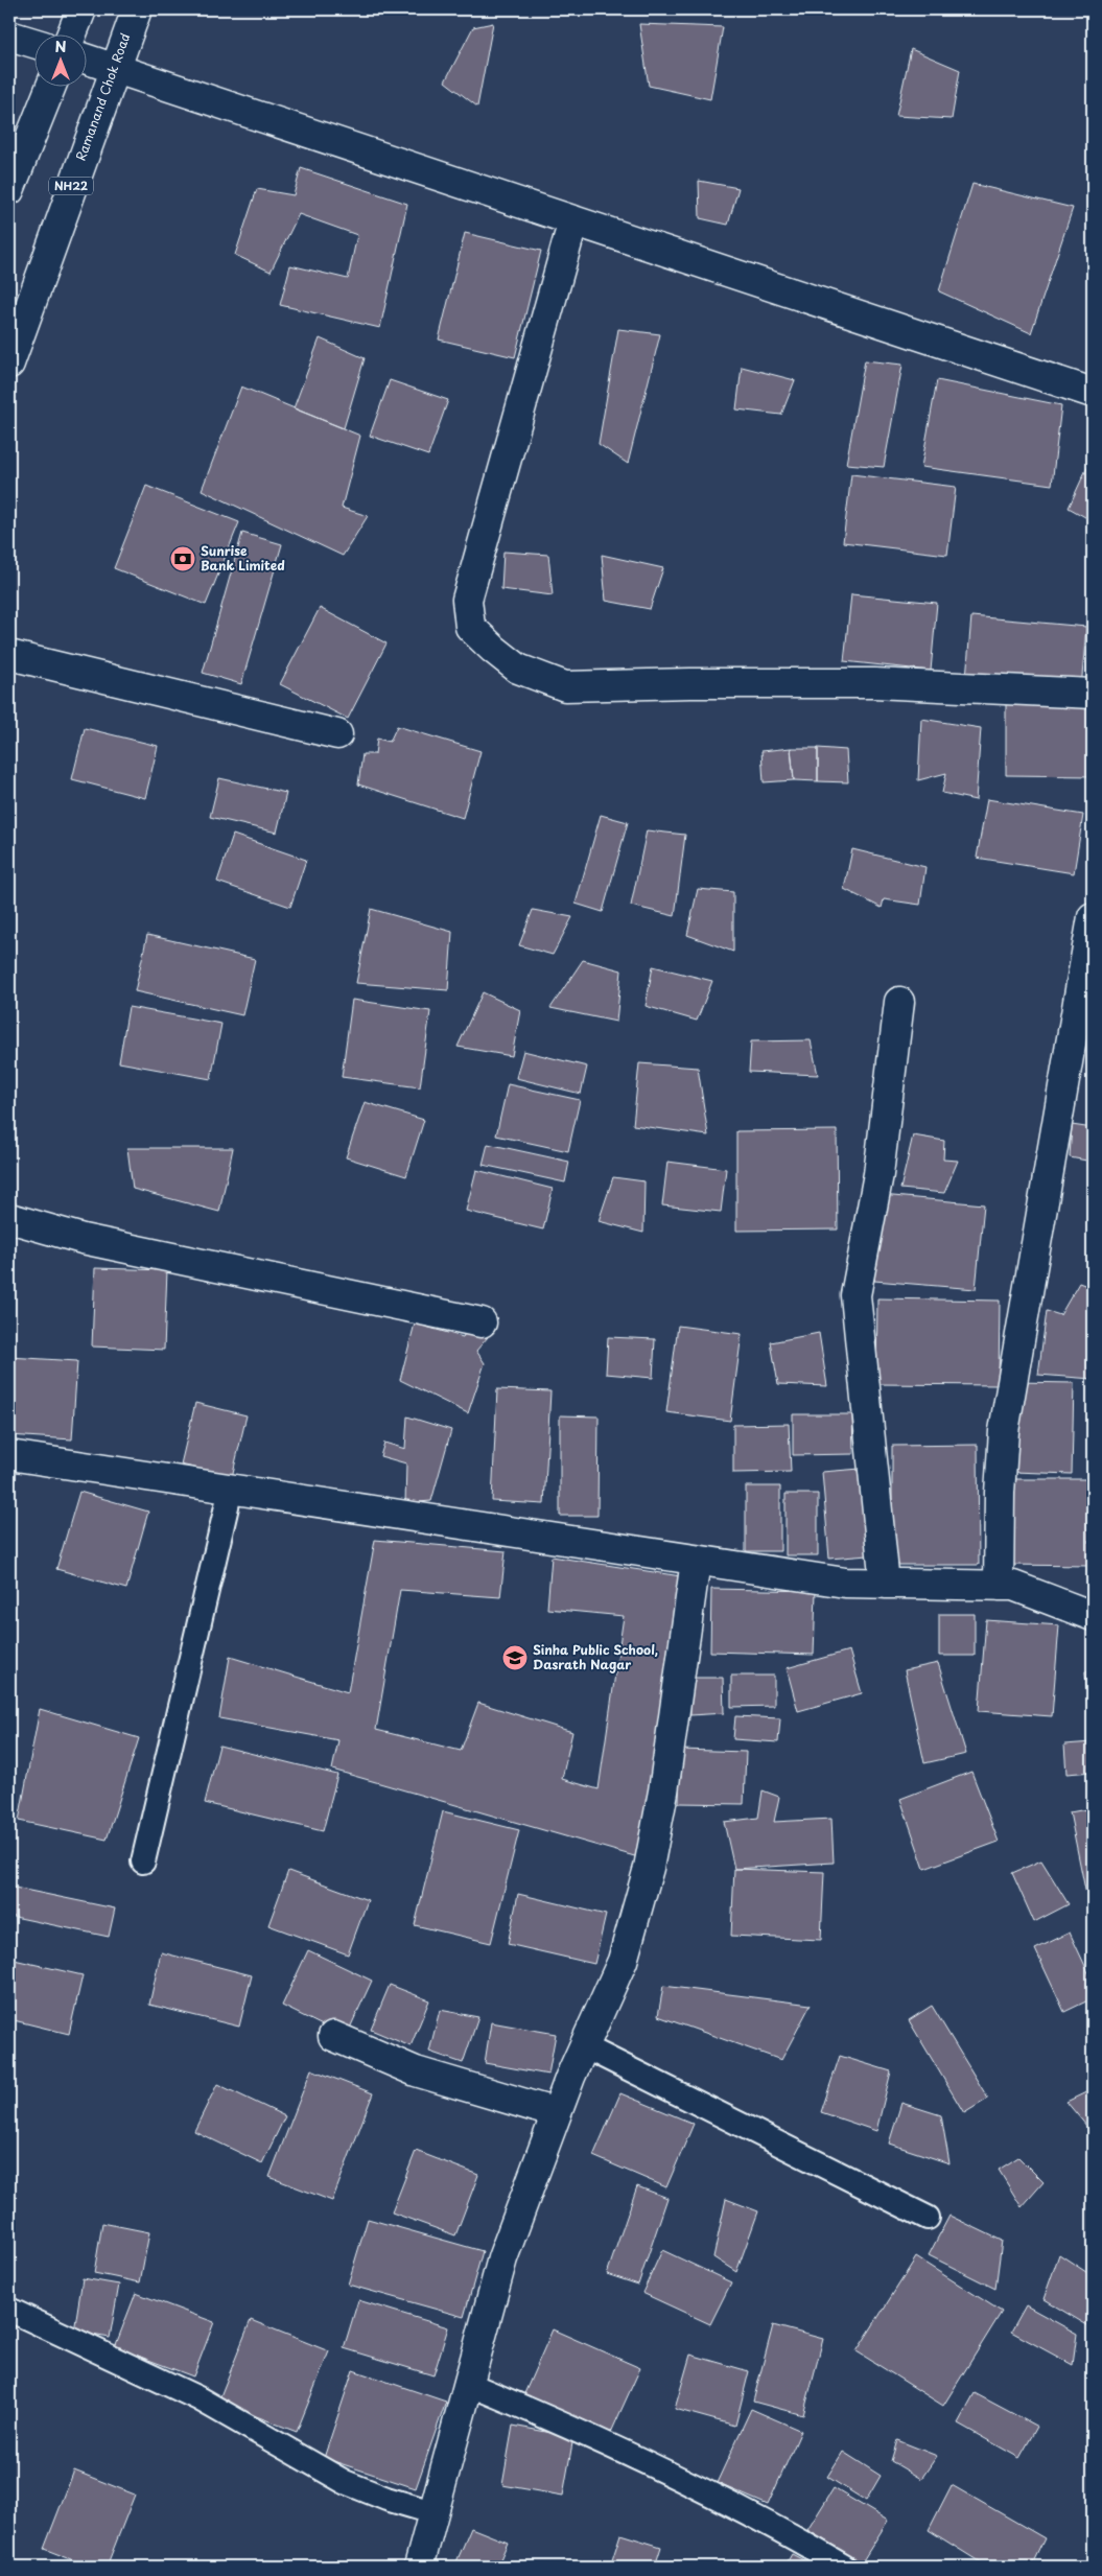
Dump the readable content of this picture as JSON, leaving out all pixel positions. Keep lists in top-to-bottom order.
{
  "streets": {
    "main road": ["Ramanand Chok Road", "NH22"]
  },
  "places": {
    "bank": ["Sunrise Bank Limited"],
    "school or university": ["Sinha Public School, Dasrath Nagar"]
  },
  "north": "top"
}
